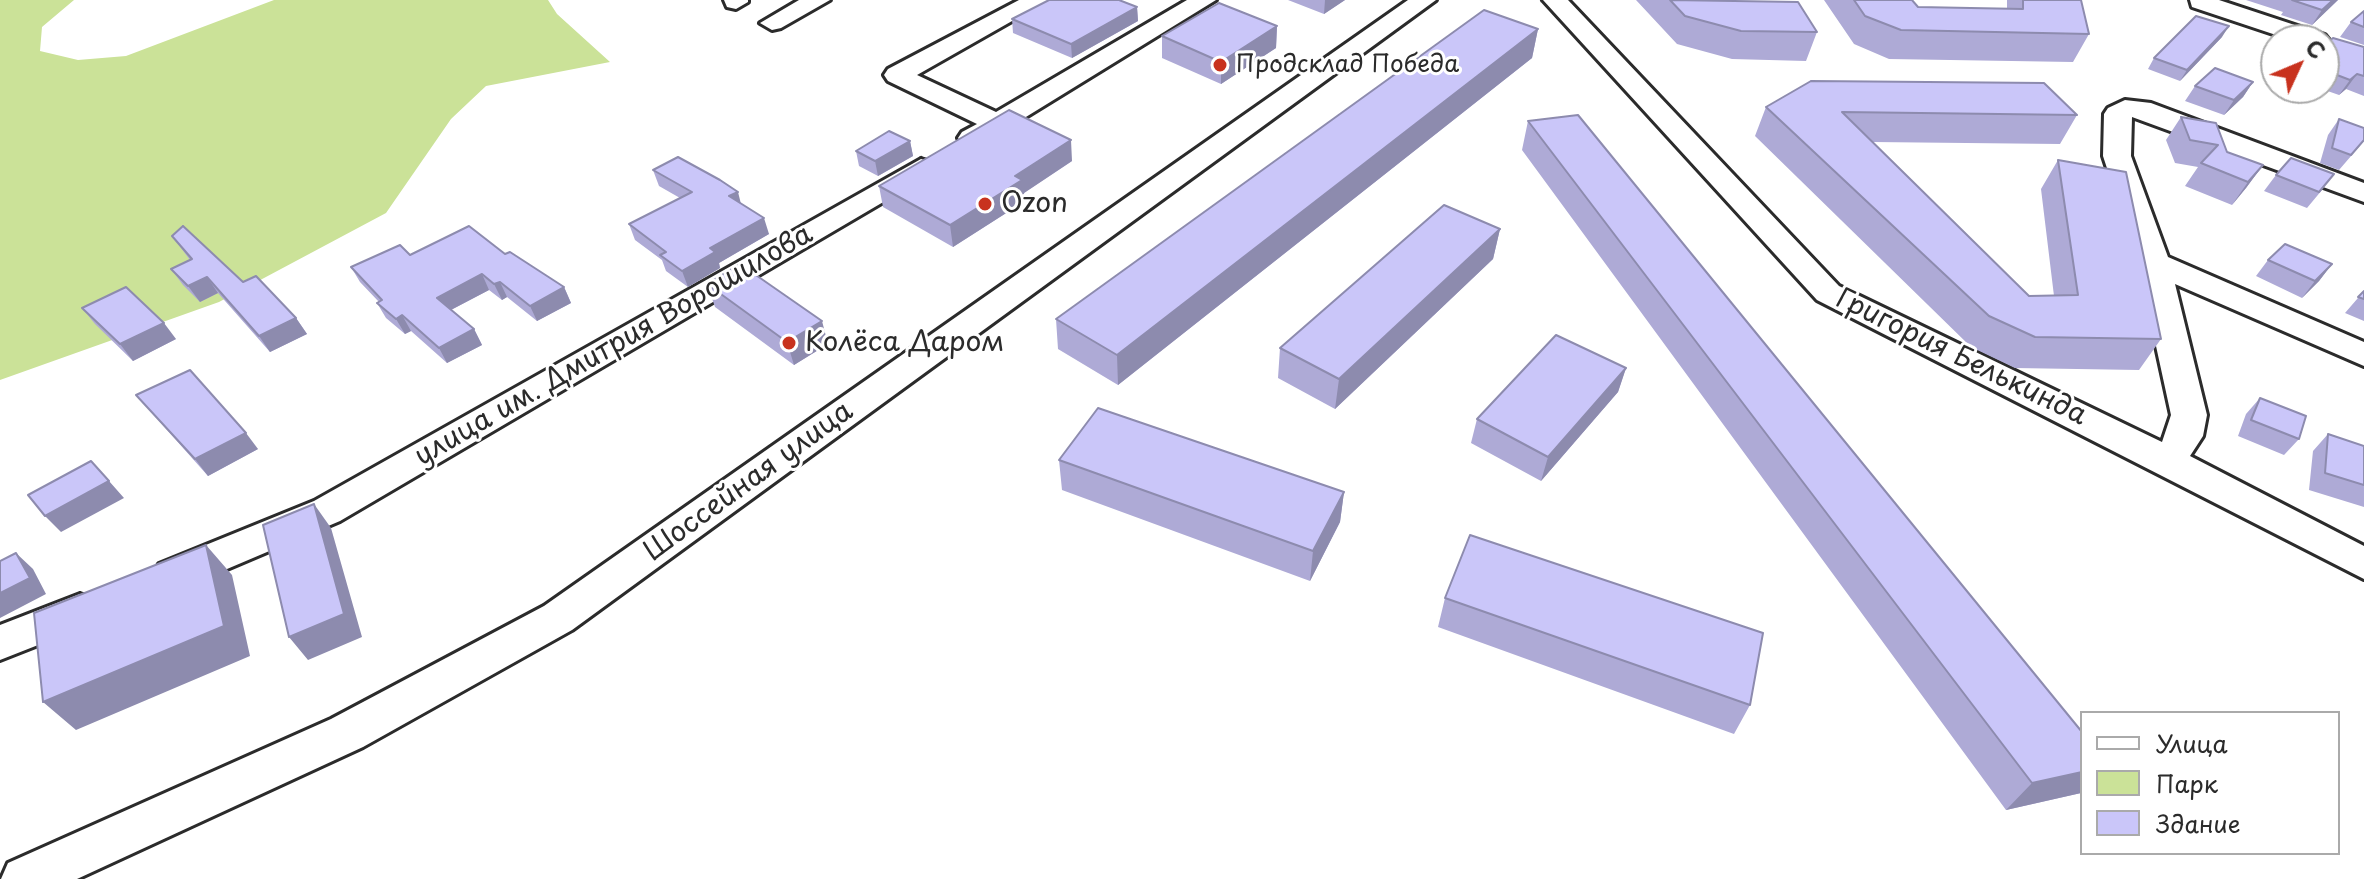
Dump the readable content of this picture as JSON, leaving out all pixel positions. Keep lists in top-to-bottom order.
{
  "streets": {
    "street": ["улица им. Дмитрия Ворошилова", "Григория Белькинда", "Шоссейная улица"]
  },
  "places": ["Продсклад Победа", "Ozon", "Колёса Даром"],
  "legend": ["Улица", "Парк", "Здание"],
  "north": "top right"
}
